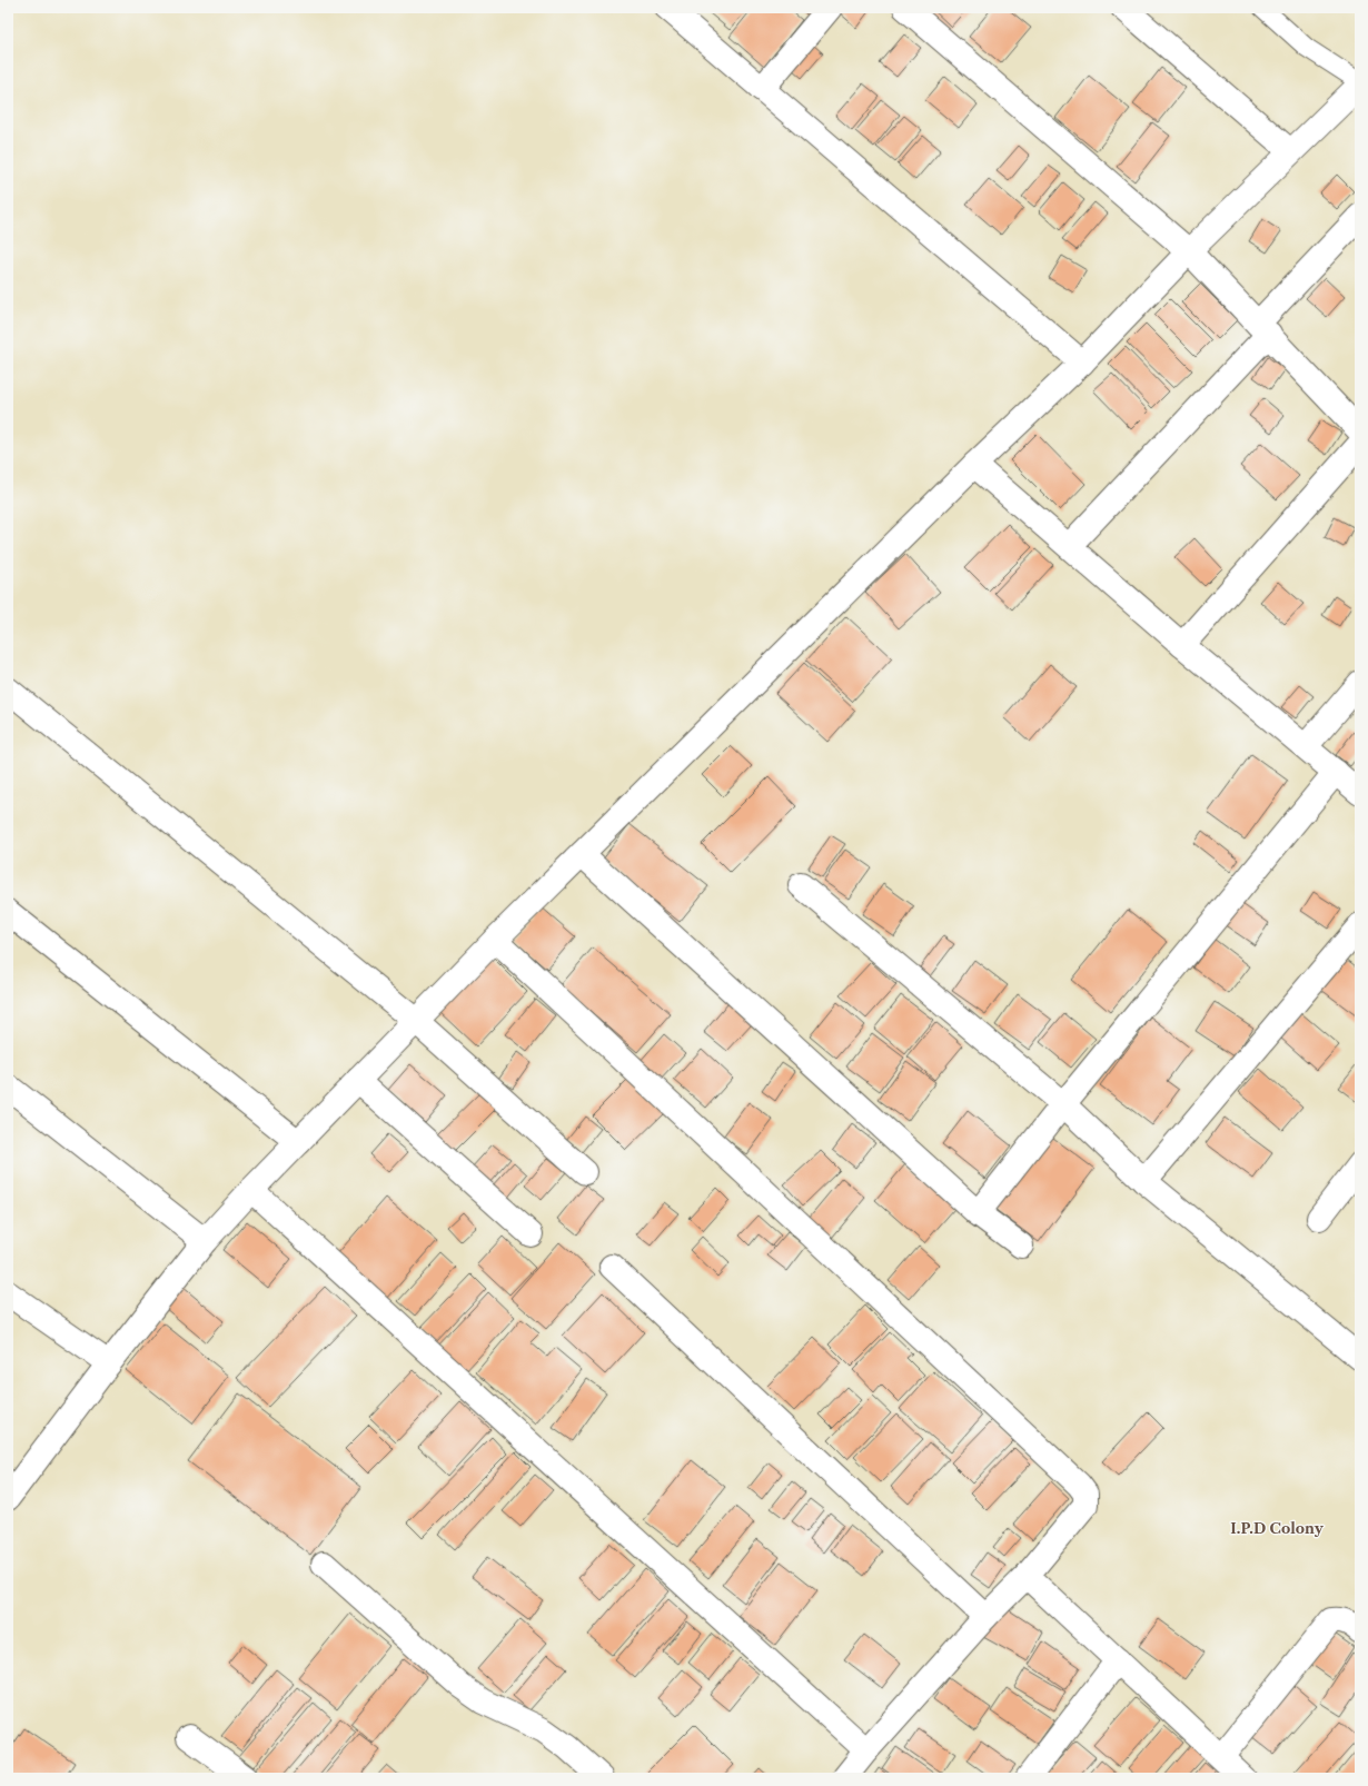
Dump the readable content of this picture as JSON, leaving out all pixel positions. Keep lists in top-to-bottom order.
{
  "districts": ["I.P.D Colony"]
}
